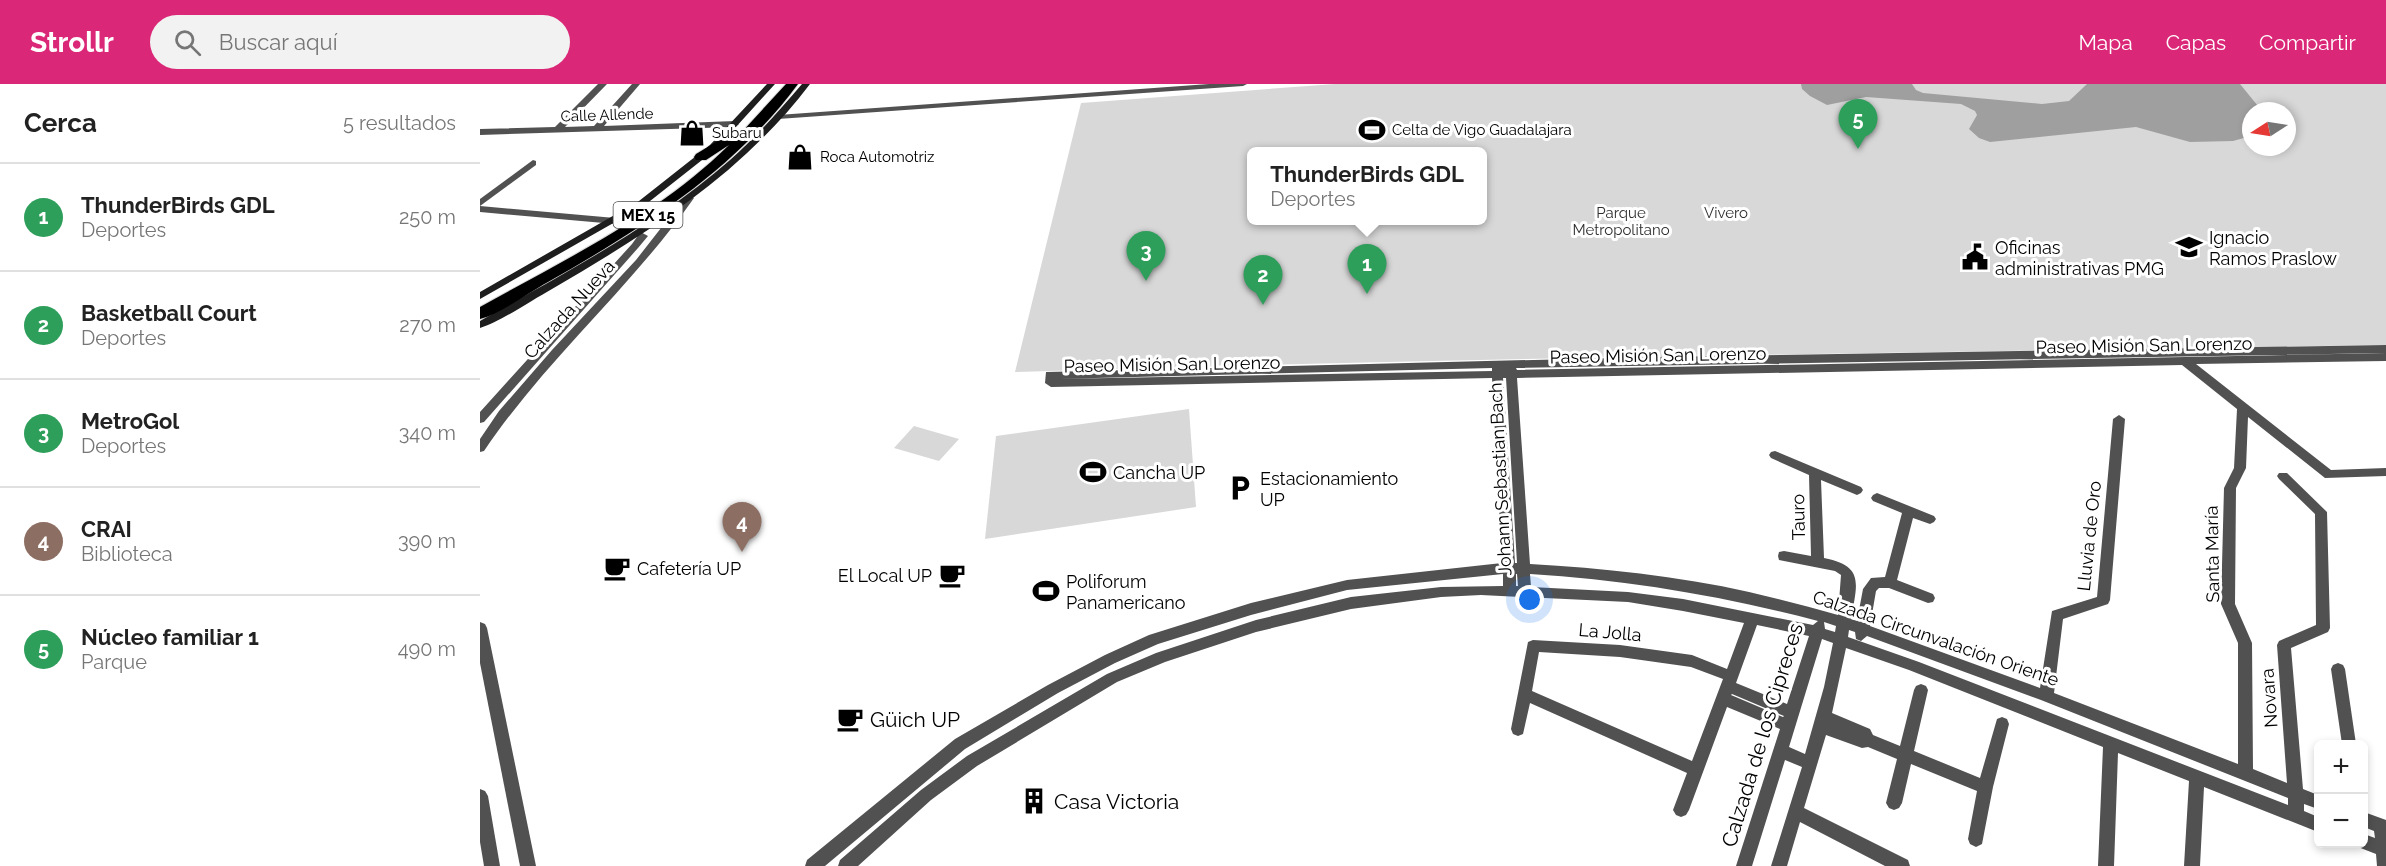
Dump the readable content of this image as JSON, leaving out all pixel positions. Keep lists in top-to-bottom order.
{
  "streets": {
    "highway": ["MEX 15"],
    "street": [
      "Calle Allende",
      "Calzada Nueva",
      "Paseo Misión San Lorenzo",
      "Johann Sebastian Bach",
      "Tauro",
      "Lluvia de Oro",
      "Santa María",
      "La Jolla",
      "Calzada Circunvalación Oriente",
      "Novara",
      "Calzada de los Cipreces"
    ]
  },
  "crossings": [
    ["Calle Allende", "MEX 15"],
    ["Paseo Misión San Lorenzo", "Johann Sebastian Bach"],
    ["Johann Sebastian Bach", "Calzada Circunvalación Oriente"],
    ["Tauro", "Calzada Circunvalación Oriente"],
    ["Lluvia de Oro", "Calzada Circunvalación Oriente"],
    ["Santa María", "Calzada Circunvalación Oriente"],
    ["La Jolla", "Calzada de los Cipreces"],
    ["Calzada Circunvalación Oriente", "Novara"],
    ["Calzada Circunvalación Oriente", "Calzada de los Cipreces"]
  ],
  "parks": ["Parque Metropolitano", "Vivero"],
  "places": {
    "sports": ["Celta de Vigo Guadalajara", "Cancha UP", "Poliforum Panamericano"],
    "shop": ["Subaru", "Roca Automotriz"],
    "school or university": ["Ignacio Ramos Praslow"],
    "public building": ["Oficinas administrativas PMG"],
    "parking": ["Estacionamiento UP"],
    "cafe": ["Cafetería UP", "El Local UP", "Güich UP"],
    "building": ["Casa Victoria"]
  },
  "north": "left",
  "page": {
    "header": "Strollr",
    "search": "Buscar aquí",
    "nav": ["Mapa", "Capas", "Compartir"],
    "heading": ["Cerca", "5 resultados"],
    "pins": [
      "5",
      "3",
      "1",
      "2",
      "4"
    ],
    "popup": ["ThunderBirds GDL", "Deportes"],
    "list": [
      {
        "mark": "1",
        "name": "ThunderBirds GDL",
        "note": "Deportes",
        "value": "250 m"
      },
      {
        "mark": "2",
        "name": "Basketball Court",
        "note": "Deportes",
        "value": "270 m"
      },
      {
        "mark": "3",
        "name": "MetroGol",
        "note": "Deportes",
        "value": "340 m"
      },
      {
        "mark": "4",
        "name": "CRAI",
        "note": "Biblioteca",
        "value": "390 m"
      },
      {
        "mark": "5",
        "name": "Núcleo familiar 1",
        "note": "Parque",
        "value": "490 m"
      }
    ],
    "map_buttons": ["+", "−"]
  }
}
